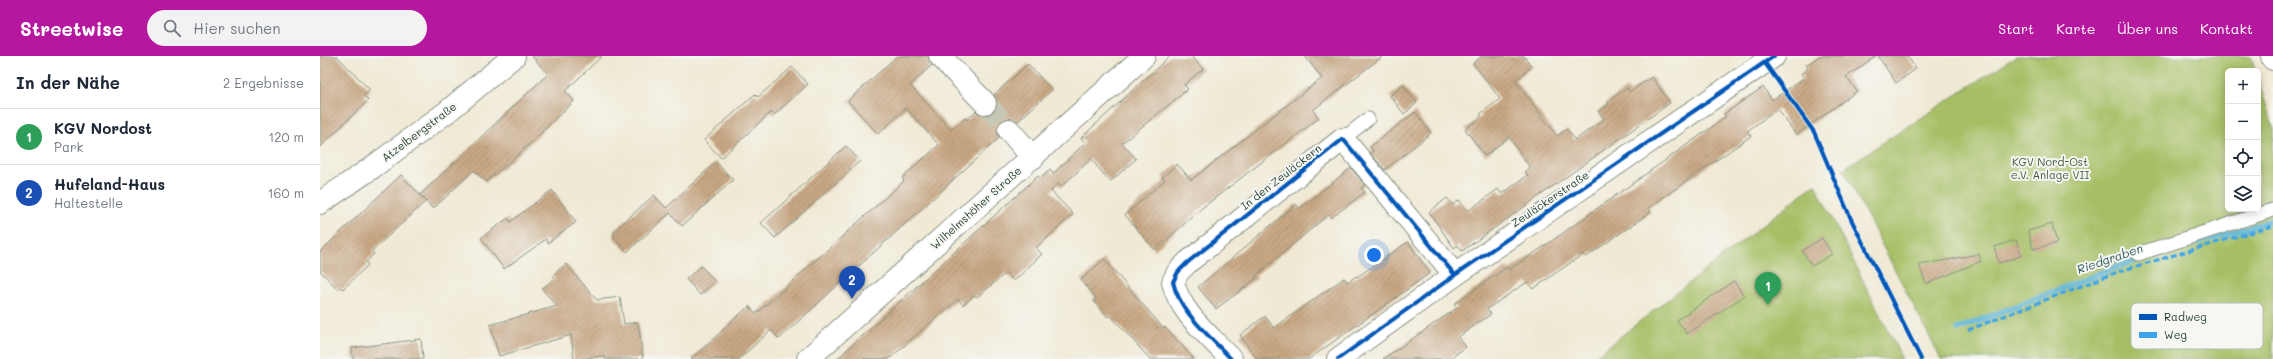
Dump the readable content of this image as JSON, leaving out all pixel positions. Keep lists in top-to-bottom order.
{
  "streets": {
    "street": [
      "Atzelbergstraße",
      "In den Zeuläckern",
      "Zeuläckerstraße",
      "Wilhelmshöher Straße"
    ]
  },
  "water": ["Riedgraben"],
  "parks": ["KGV Nord-Ost e.V. Anlage VII"],
  "legend": ["Radweg", "Weg"],
  "page": {
    "header": "Streetwise",
    "search": "Hier suchen",
    "nav": [
      "Start",
      "Karte",
      "Über uns",
      "Kontakt"
    ],
    "heading": ["In der Nähe", "2 Ergebnisse"],
    "map_buttons": ["+", "−"],
    "list": [
      {
        "mark": "1",
        "name": "KGV Nordost",
        "note": "Park",
        "value": "120 m"
      },
      {
        "mark": "2",
        "name": "Hufeland-Haus",
        "note": "Haltestelle",
        "value": "160 m"
      }
    ],
    "pins": ["2", "1"]
  }
}
